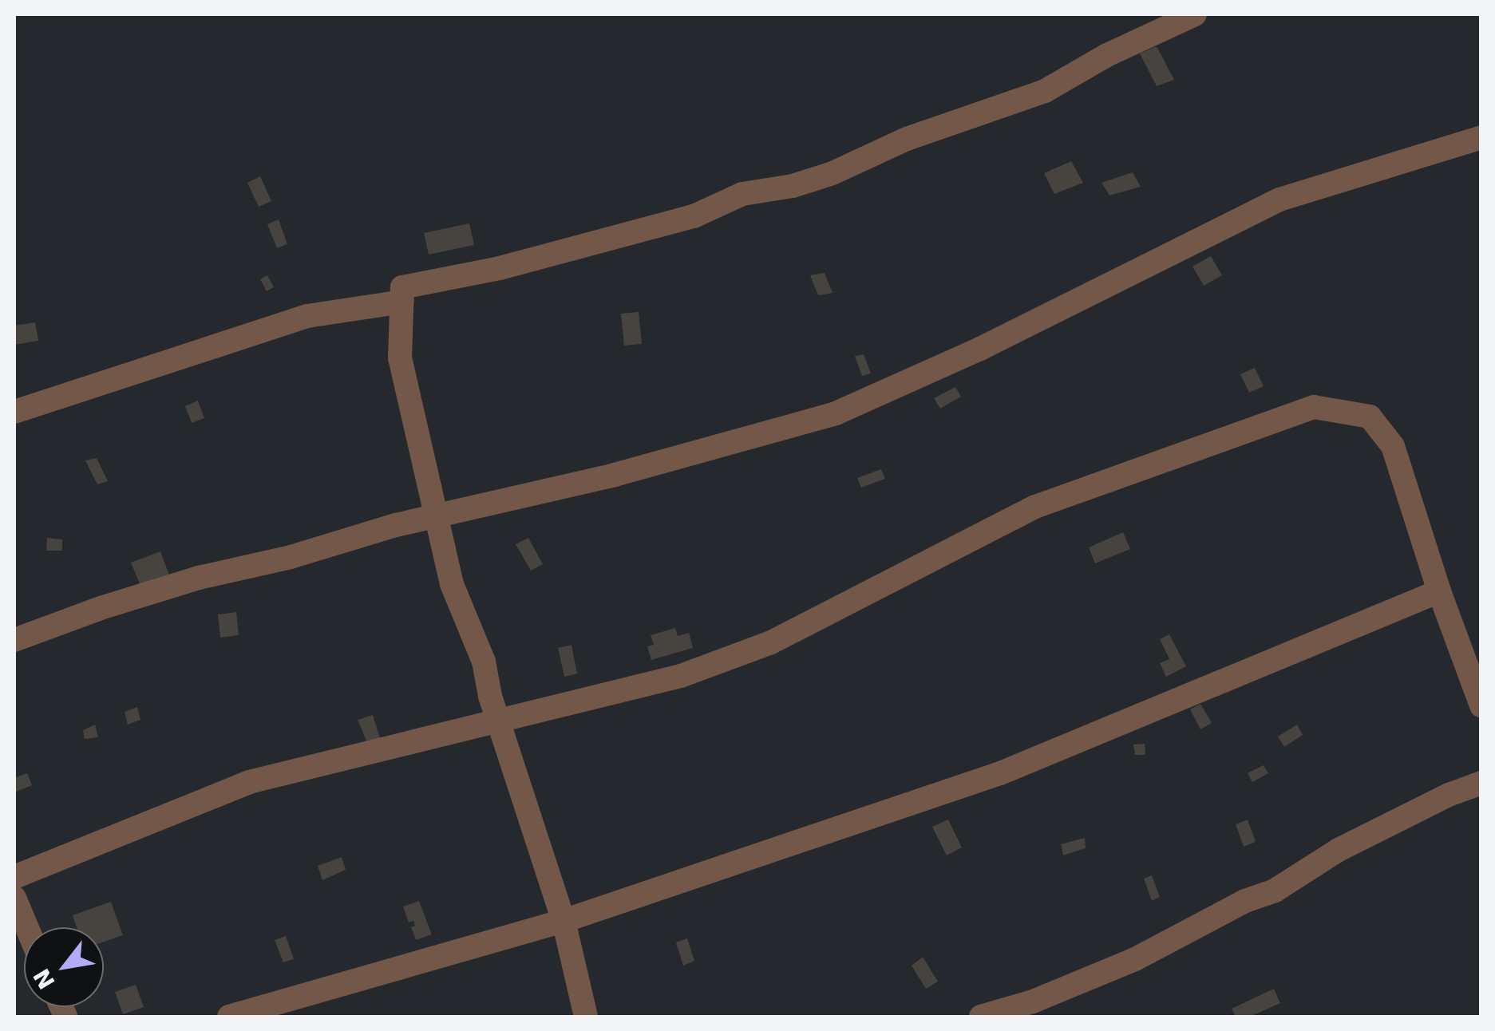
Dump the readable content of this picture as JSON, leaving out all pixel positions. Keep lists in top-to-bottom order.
{
  "north": "bottom left"
}
